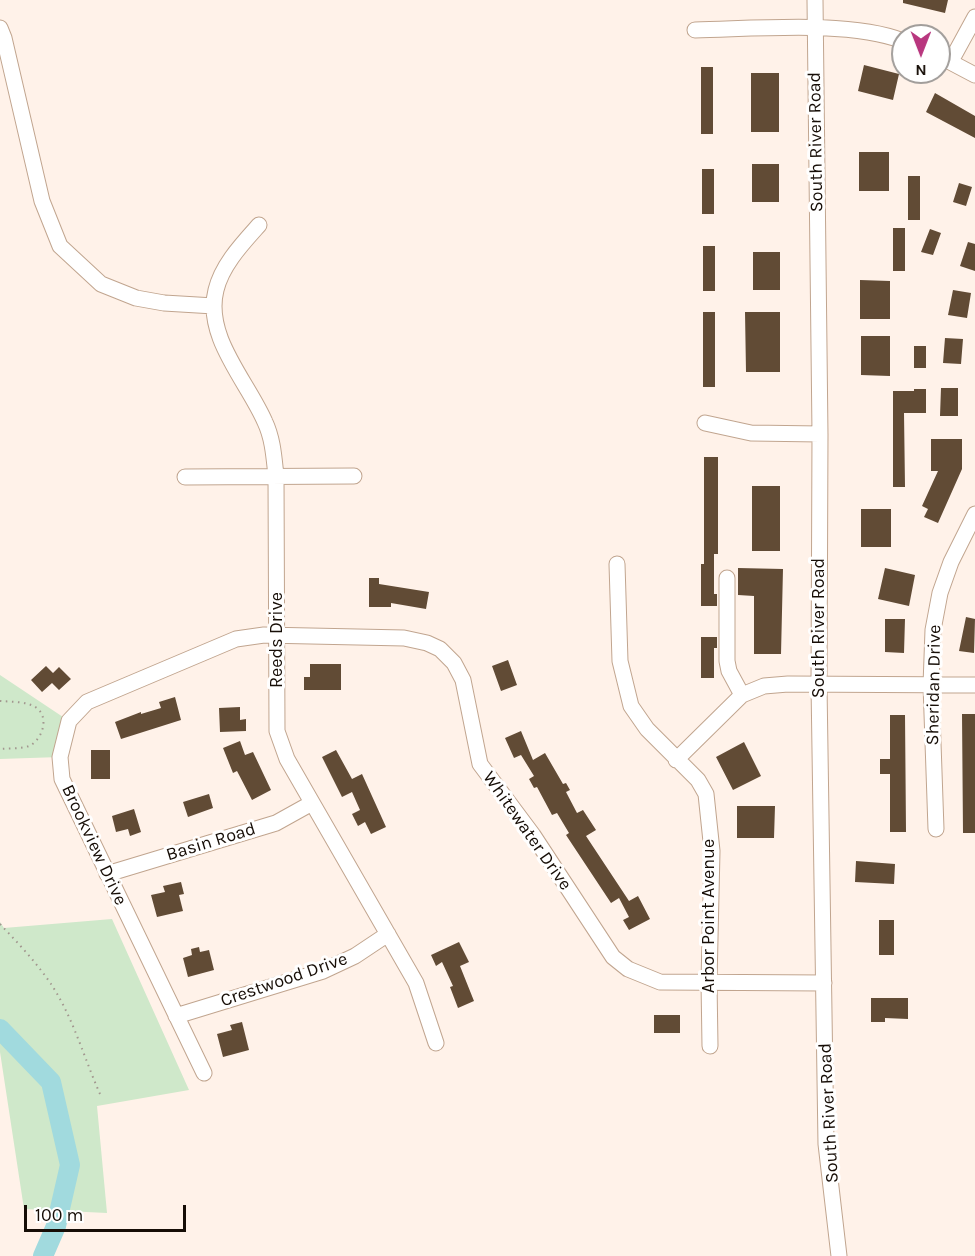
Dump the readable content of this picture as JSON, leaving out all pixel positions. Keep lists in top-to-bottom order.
{
  "streets": {
    "street": [
      "South River Road",
      "Reeds Drive",
      "Sheridan Drive",
      "Whitewater Drive",
      "Basin Road",
      "Brookview Drive",
      "Arbor Point Avenue",
      "Crestwood Drive"
    ]
  },
  "crossings": [
    ["South River Road", "Whitewater Drive"],
    ["Reeds Drive", "Whitewater Drive"],
    ["Reeds Drive", "Basin Road"],
    ["Reeds Drive", "Brookview Drive"],
    ["Reeds Drive", "Crestwood Drive"],
    ["Whitewater Drive", "Brookview Drive"],
    ["Whitewater Drive", "Arbor Point Avenue"],
    ["Basin Road", "Brookview Drive"],
    ["Brookview Drive", "Crestwood Drive"]
  ],
  "scale_bar": "100 m",
  "north": "bottom"
}
